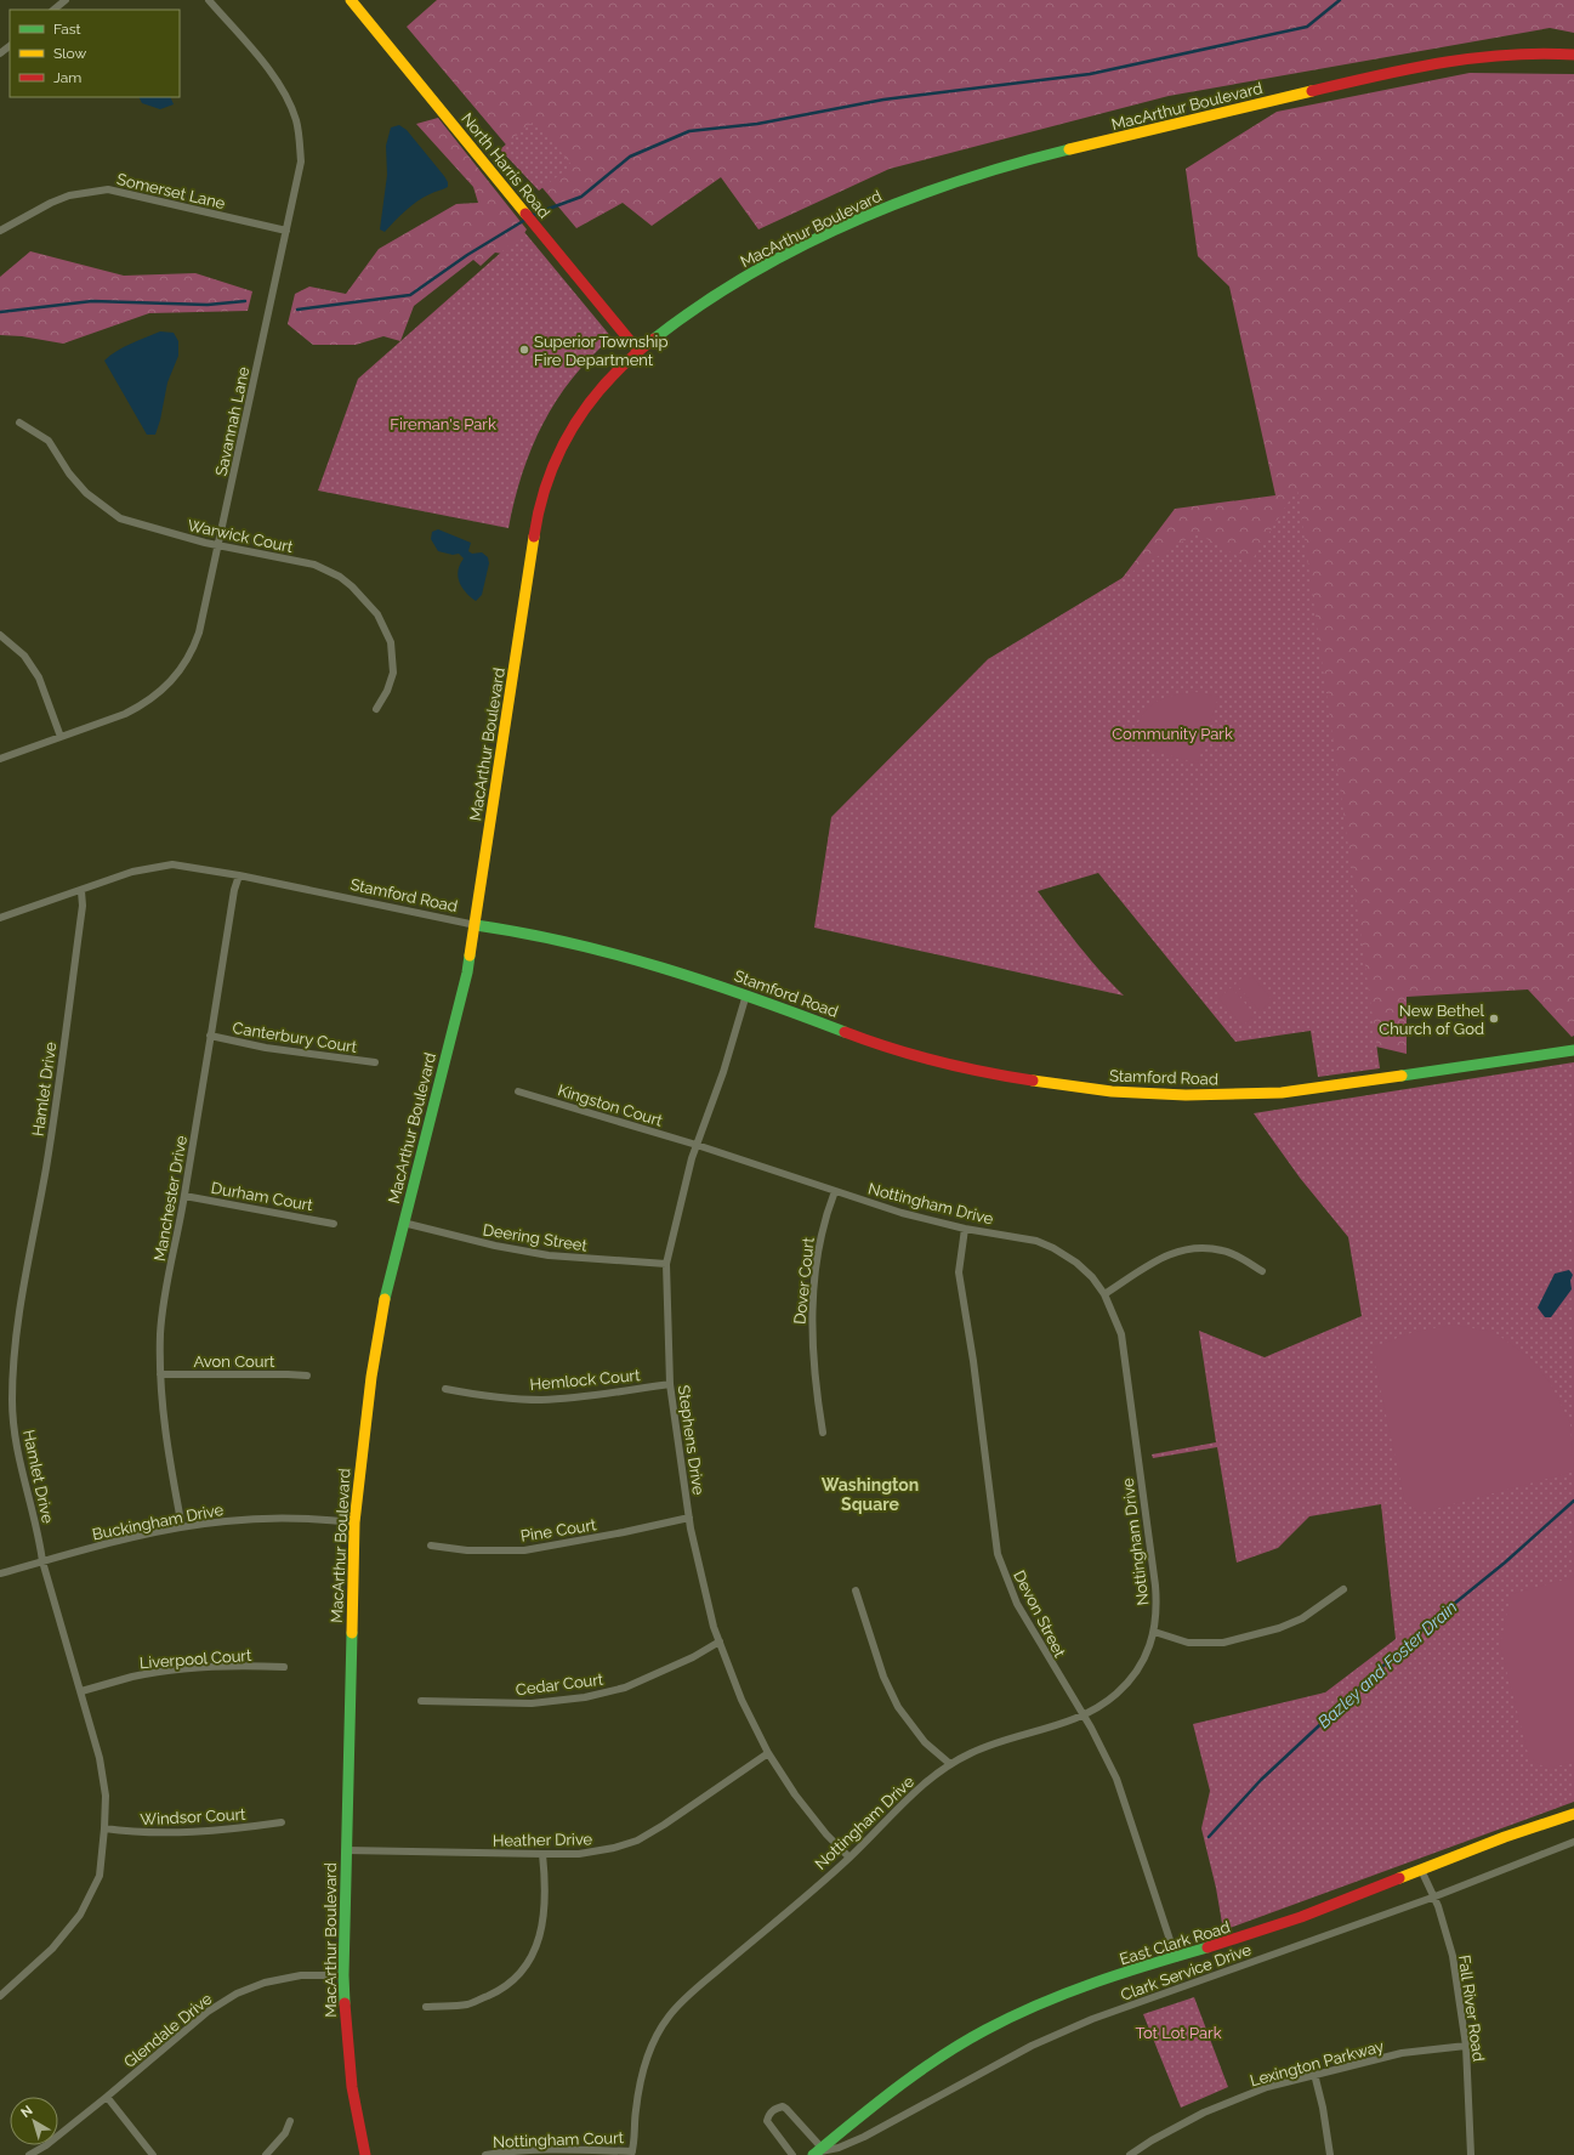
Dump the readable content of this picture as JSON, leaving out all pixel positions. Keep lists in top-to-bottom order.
{
  "streets": {
    "street": [
      "MacArthur Boulevard",
      "North Harris Road",
      "Somerset Lane",
      "Savannah Lane",
      "Warwick Court",
      "Stamford Road",
      "Canterbury Court",
      "Hamlet Drive",
      "Kingston Court",
      "Durham Court",
      "Manchester Drive",
      "Nottingham Drive",
      "Deering Street",
      "Dover Court",
      "Avon Court",
      "Hemlock Court",
      "Stephens Drive",
      "Buckingham Drive",
      "Pine Court",
      "Devon Street",
      "Liverpool Court",
      "Cedar Court",
      "Windsor Court",
      "Heather Drive",
      "East Clark Road",
      "Clark Service Drive",
      "Fall River Road",
      "Glendale Drive",
      "Lexington Parkway",
      "Nottingham Court"
    ]
  },
  "crossings": [
    ["MacArthur Boulevard", "North Harris Road"],
    ["MacArthur Boulevard", "Stamford Road"],
    ["MacArthur Boulevard", "Deering Street"],
    ["MacArthur Boulevard", "Buckingham Drive"],
    ["MacArthur Boulevard", "Heather Drive"],
    ["MacArthur Boulevard", "Glendale Drive"],
    ["Somerset Lane", "Savannah Lane"],
    ["Savannah Lane", "Warwick Court"],
    ["Stamford Road", "Hamlet Drive"],
    ["Stamford Road", "Manchester Drive"],
    ["Stamford Road", "Stephens Drive"],
    ["Canterbury Court", "Manchester Drive"],
    ["Hamlet Drive", "Buckingham Drive"],
    ["Hamlet Drive", "Liverpool Court"],
    ["Hamlet Drive", "Windsor Court"],
    ["Kingston Court", "Nottingham Drive"],
    ["Kingston Court", "Stephens Drive"],
    ["Durham Court", "Manchester Drive"],
    ["Manchester Drive", "Avon Court"],
    ["Manchester Drive", "Buckingham Drive"],
    ["Nottingham Drive", "Dover Court"],
    ["Nottingham Drive", "Stephens Drive"],
    ["Nottingham Drive", "Devon Street"],
    ["Nottingham Drive", "Nottingham Court"],
    ["Deering Street", "Stephens Drive"],
    ["Hemlock Court", "Stephens Drive"],
    ["Stephens Drive", "Pine Court"],
    ["Stephens Drive", "Cedar Court"],
    ["Stephens Drive", "Heather Drive"],
    ["Devon Street", "East Clark Road"],
    ["East Clark Road", "Clark Service Drive"],
    ["East Clark Road", "Fall River Road"],
    ["Clark Service Drive", "Fall River Road"],
    ["Fall River Road", "Lexington Parkway"]
  ],
  "districts": ["Washington Square"],
  "water": ["Bazley and Foster Drain"],
  "parks": ["Fireman's Park", "Community Park", "Tot Lot Park"],
  "places": ["Superior Township Fire Department", "New Bethel Church of God"],
  "legend": ["Fast", "Slow", "Jam"],
  "north": "top left"
}
